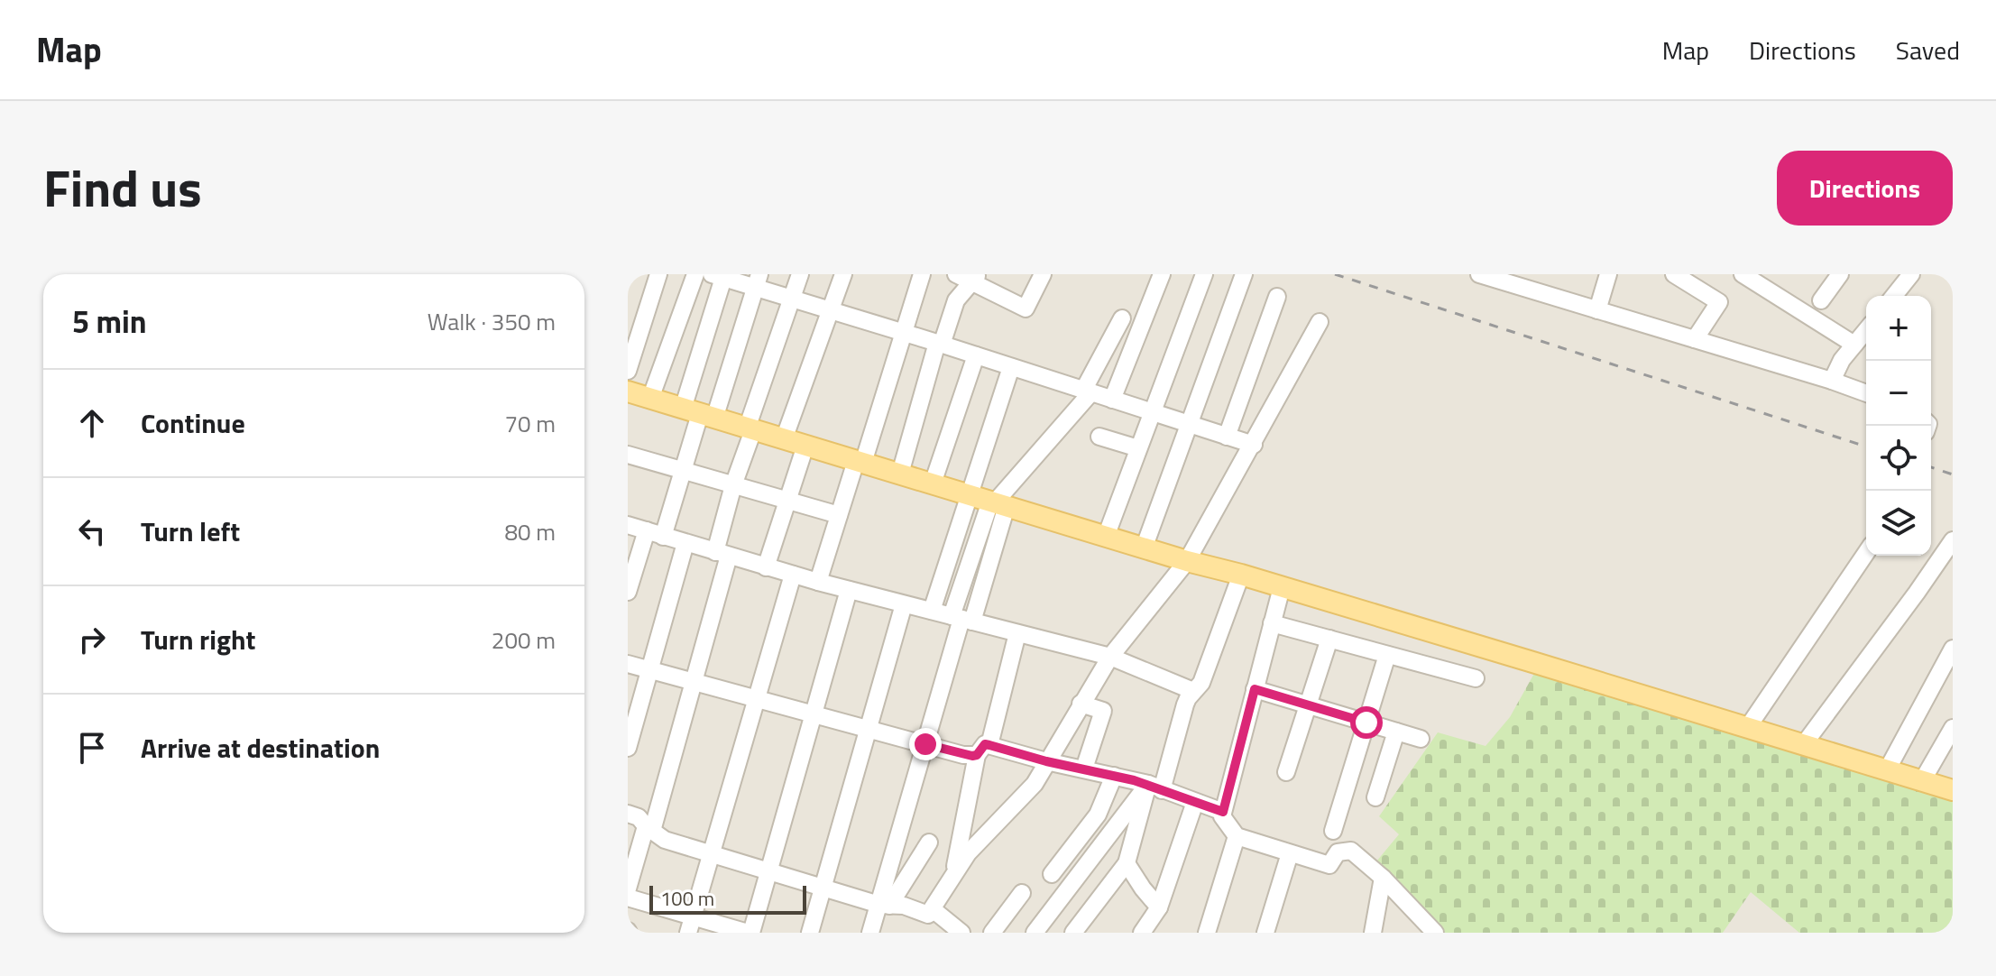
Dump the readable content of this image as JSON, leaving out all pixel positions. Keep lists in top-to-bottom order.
{
  "scale_bar": "100 m",
  "page": {
    "header": "Map",
    "nav": ["Map", "Directions", "Saved"],
    "title": "Find us",
    "buttons": "Directions",
    "heading": ["5 min", "Walk · 350 m"],
    "map_buttons": ["+", "−"],
    "list": [
      ["Continue", "70 m"],
      ["Turn left", "80 m"],
      ["Turn right", "200 m"],
      "Arrive at destination"
    ],
    "scale": "100 m"
  }
}
